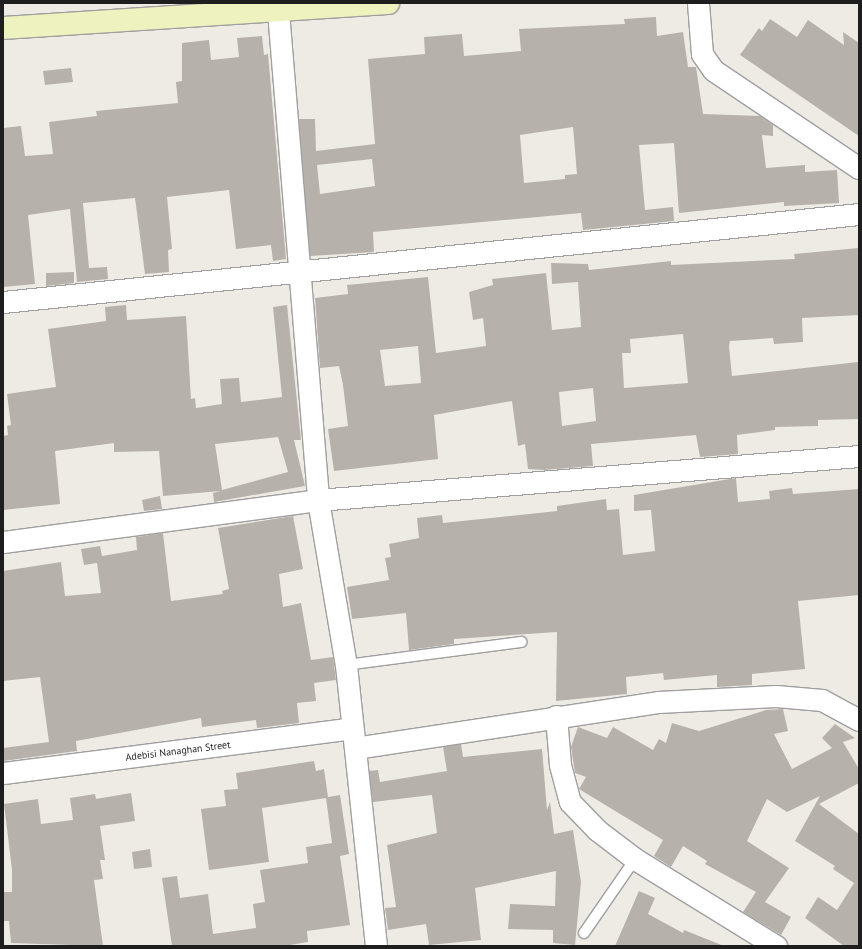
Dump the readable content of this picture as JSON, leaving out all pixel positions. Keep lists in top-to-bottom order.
{
  "streets": {
    "street": ["Adebisi Nanaghan Street"]
  }
}
